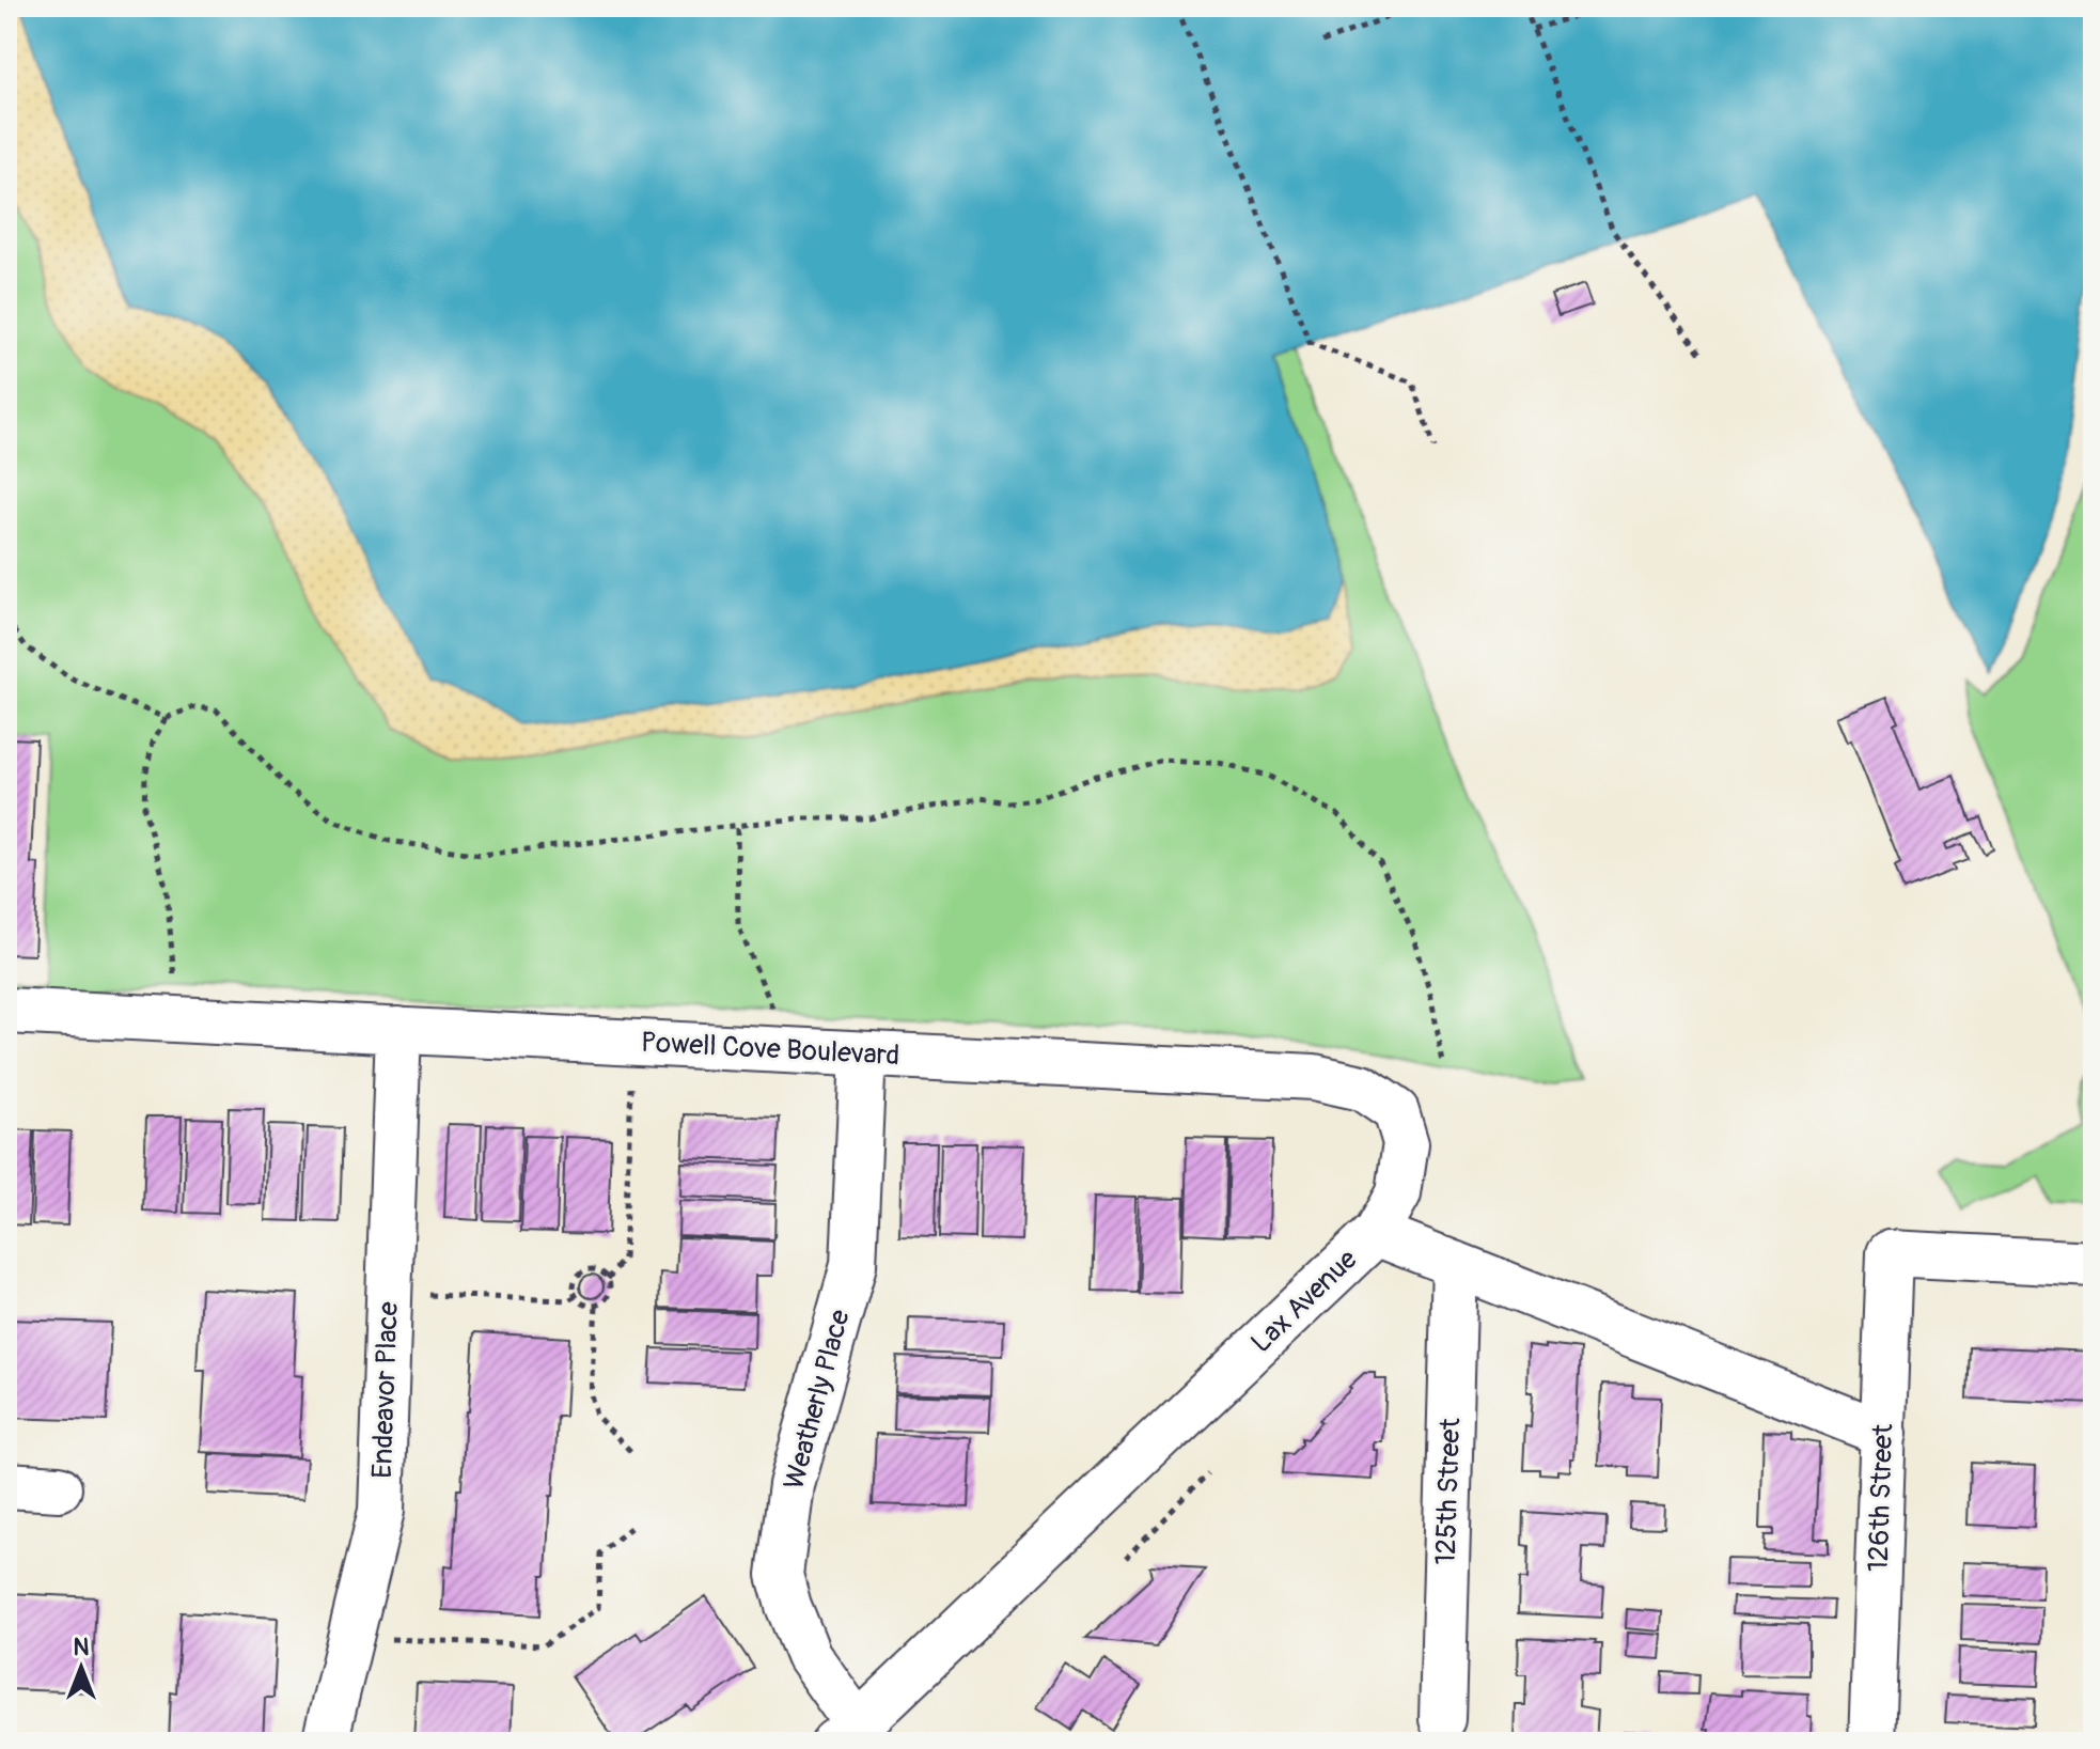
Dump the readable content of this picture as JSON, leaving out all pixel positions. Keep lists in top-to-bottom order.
{
  "streets": {
    "street": [
      "Powell Cove Boulevard",
      "Lax Avenue",
      "Endeavor Place",
      "Weatherly Place",
      "125th Street",
      "126th Street"
    ]
  },
  "crossings": [
    ["Powell Cove Boulevard", "Lax Avenue"],
    ["Powell Cove Boulevard", "Endeavor Place"],
    ["Powell Cove Boulevard", "Weatherly Place"],
    ["Lax Avenue", "Weatherly Place"],
    ["Lax Avenue", "125th Street"],
    ["Lax Avenue", "126th Street"]
  ],
  "north": "top"
}
